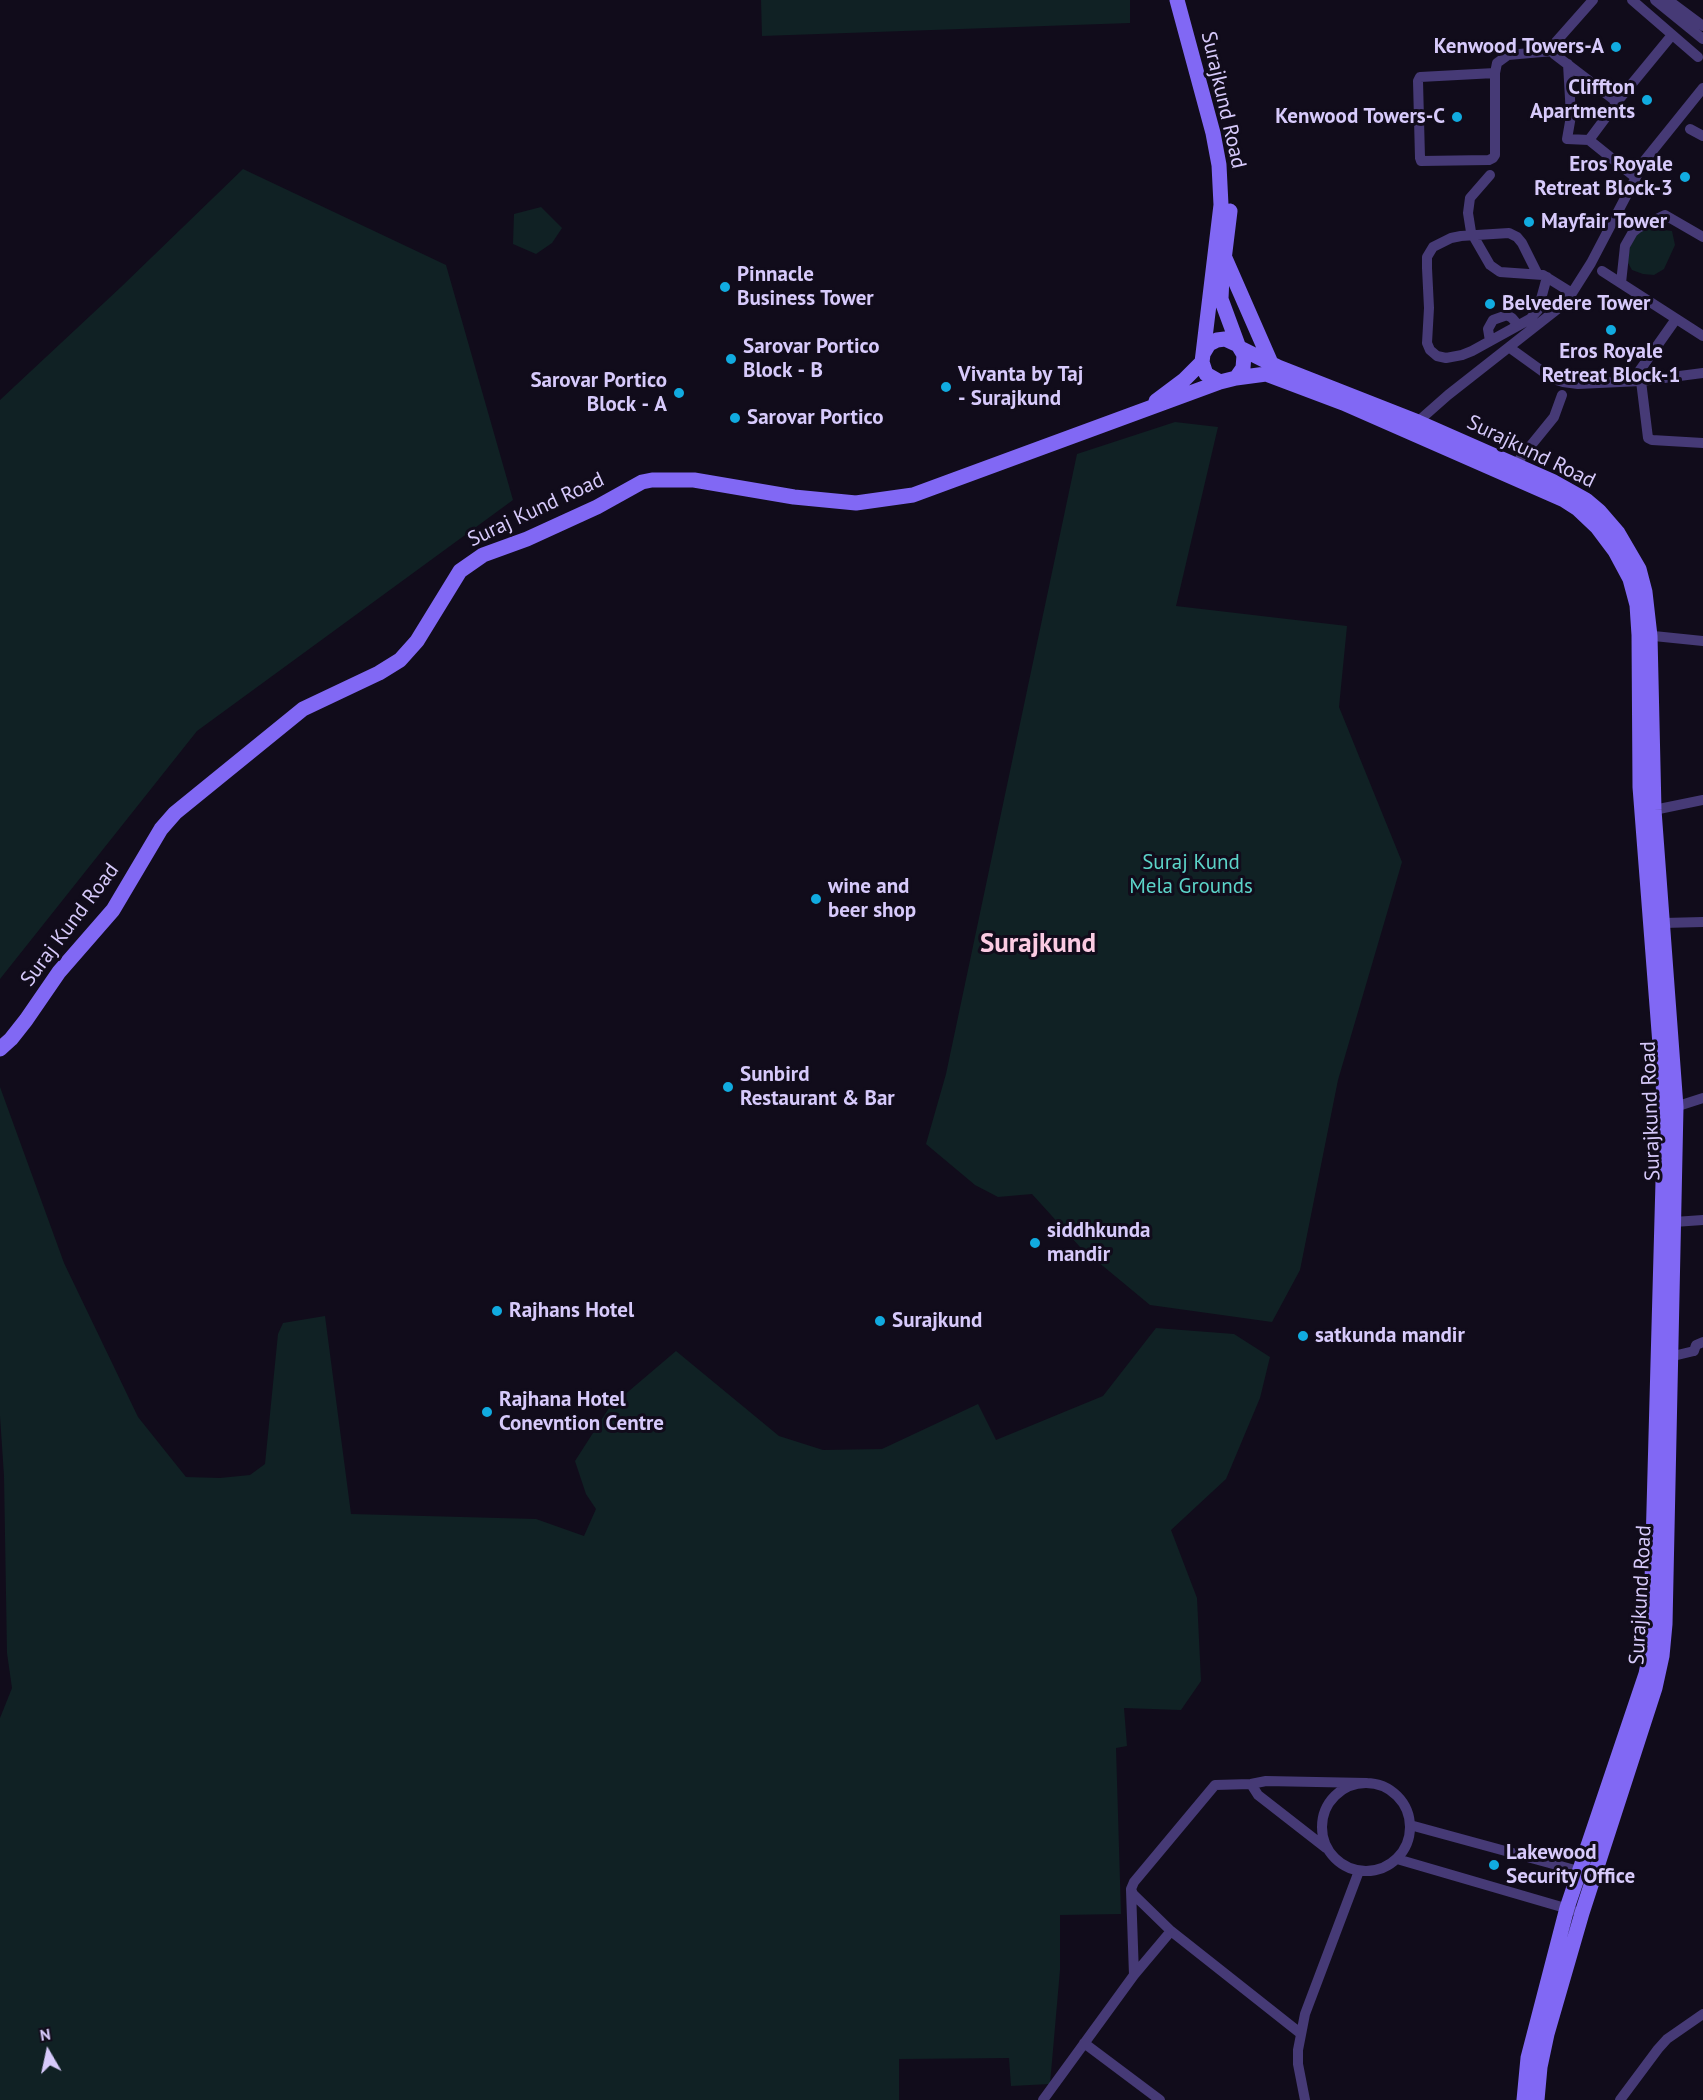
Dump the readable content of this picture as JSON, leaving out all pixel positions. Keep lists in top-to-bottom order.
{
  "streets": {
    "main road": ["Surajkund Road", "Suraj Kund Road"]
  },
  "crossings": [
    ["Surajkund Road", "Suraj Kund Road"]
  ],
  "districts": ["Surajkund"],
  "parks": ["Suraj Kund Mela Grounds"],
  "places": [
    "Kenwood Towers-A",
    "Cliffton Apartments",
    "Kenwood Towers-C",
    "Eros Royale Retreat Block-3",
    "Mayfair Tower",
    "Pinnacle Business Tower",
    "Belvedere Tower",
    "Eros Royale Retreat Block-1",
    "Sarovar Portico Block - B",
    "Vivanta by Taj - Surajkund",
    "Sarovar Portico Block - A",
    "Sarovar Portico",
    "wine and beer shop",
    "Sunbird Restaurant & Bar",
    "siddhkunda mandir",
    "Rajhans Hotel",
    "Surajkund",
    "satkunda mandir",
    "Rajhana Hotel Conevntion Centre",
    "Lakewood Security Office"
  ],
  "north": "top"
}
